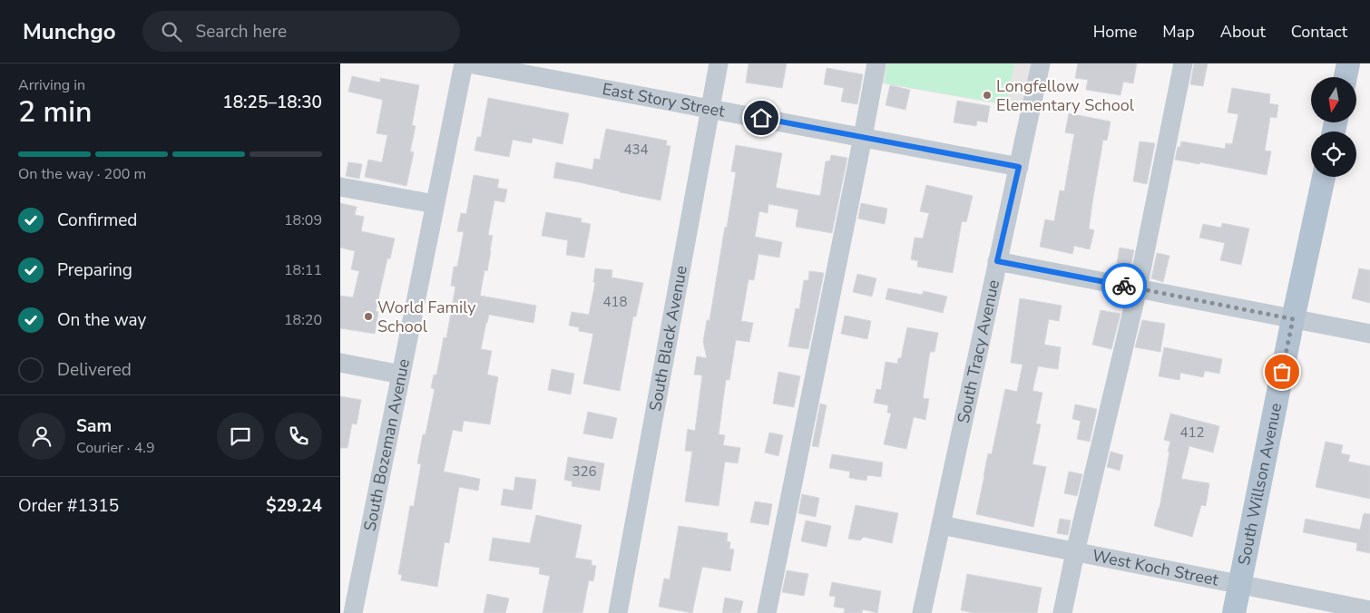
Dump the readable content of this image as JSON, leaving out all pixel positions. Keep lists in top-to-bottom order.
{
  "streets": {
    "main road": ["South Willson Avenue"],
    "street": [
      "East Story Street",
      "South Black Avenue",
      "South Tracy Avenue",
      "South Bozeman Avenue",
      "West Koch Street"
    ]
  },
  "crossings": [
    ["East Story Street", "South Black Avenue"],
    ["East Story Street", "South Tracy Avenue"],
    ["South Tracy Avenue", "West Koch Street"],
    ["South Willson Avenue", "West Koch Street"]
  ],
  "places": ["Longfellow Elementary School", "World Family School"],
  "house_numbers": [
    "434",
    "418",
    "412",
    "326"
  ],
  "north": "bottom",
  "page": {
    "header": "Munchgo",
    "search": "Search here",
    "nav": [
      "Home",
      "Map",
      "About",
      "Contact"
    ],
    "heading": ["2 min", "Arriving in", "18:25–18:30"],
    "panel": [
      "Sam",
      "Courier · 4.9",
      "Order #1315",
      "$29.24"
    ],
    "bar": "On the way · 200 m",
    "list": [
      ["Confirmed", "18:09"],
      ["Preparing", "18:11"],
      ["On the way", "18:20"],
      "Delivered"
    ]
  }
}
